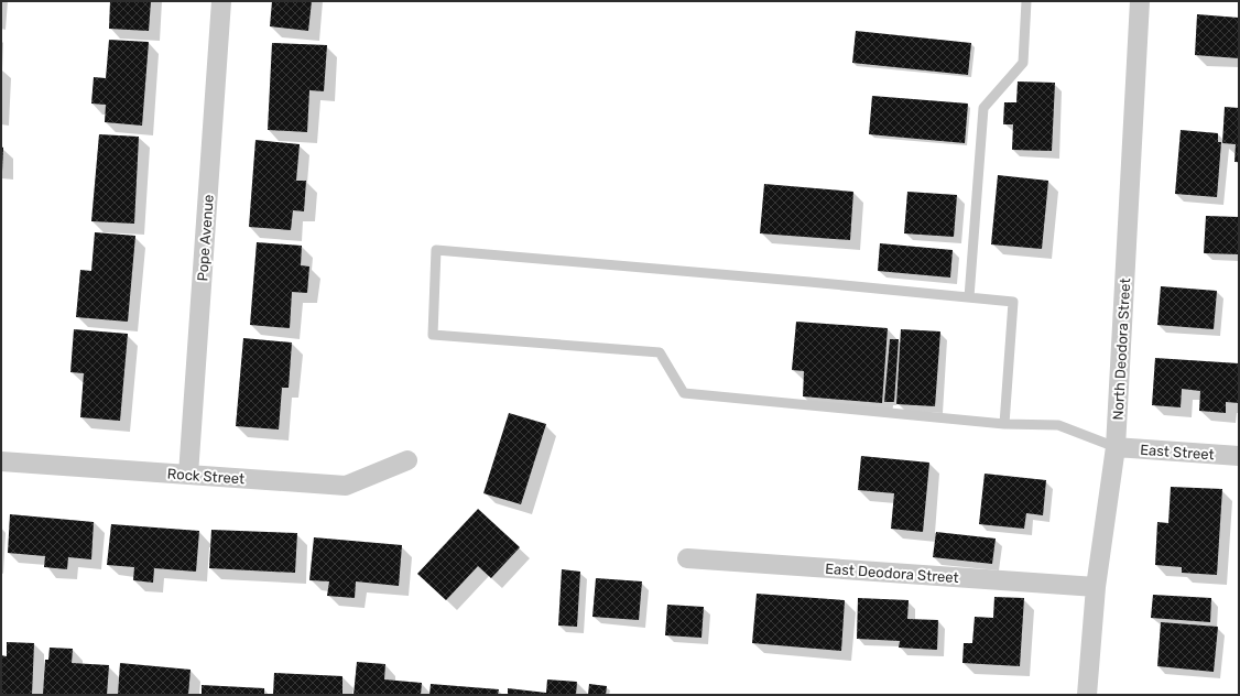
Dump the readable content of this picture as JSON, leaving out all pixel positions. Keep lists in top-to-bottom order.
{
  "streets": {
    "street": [
      "Pope Avenue",
      "North Deodora Street",
      "East Street",
      "Rock Street",
      "East Deodora Street"
    ]
  },
  "crossings": [
    ["Pope Avenue", "Rock Street"],
    ["North Deodora Street", "East Street"],
    ["North Deodora Street", "East Deodora Street"]
  ]
}
